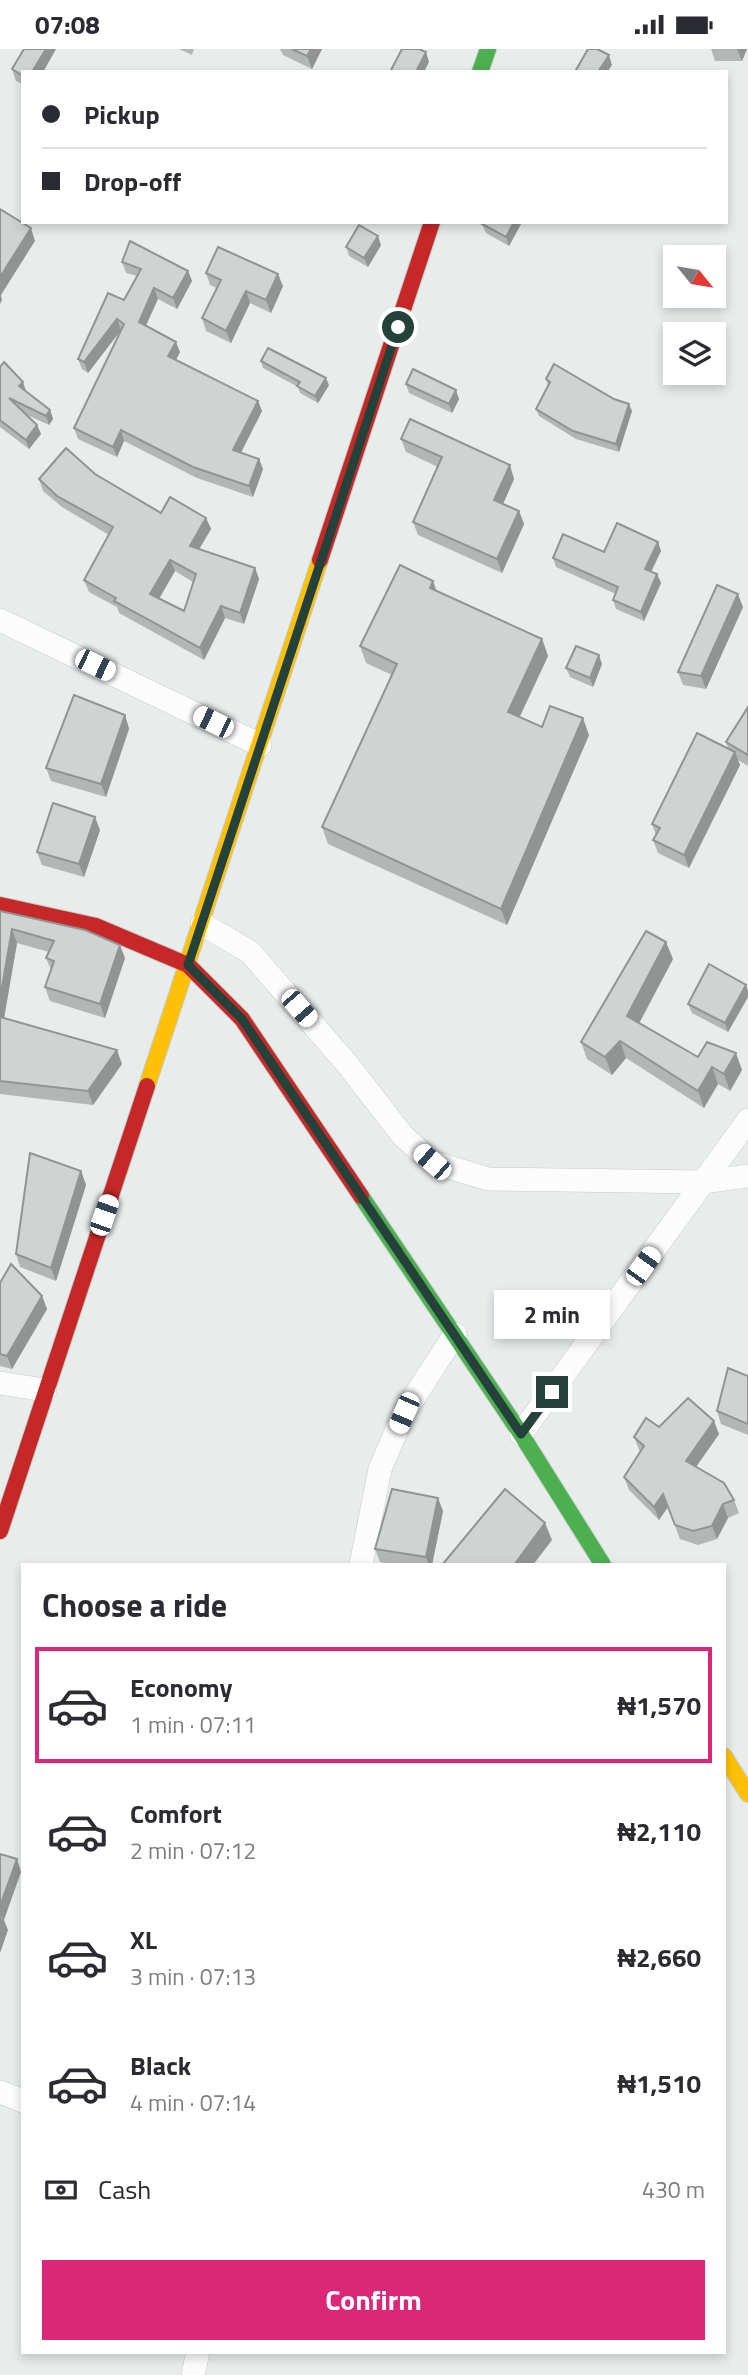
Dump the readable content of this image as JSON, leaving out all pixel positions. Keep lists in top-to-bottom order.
{
  "north": "bottom right",
  "page": {
    "status": "07:08",
    "banner": ["Pickup", "Drop-off"],
    "bubble": "2 min",
    "heading": "Choose a ride",
    "list": [
      {
        "name": "Economy",
        "note": "1 min · 07:11",
        "value": "₦1,570"
      },
      {
        "name": "Comfort",
        "note": "2 min · 07:12",
        "value": "₦2,110"
      },
      {
        "name": "XL",
        "note": "3 min · 07:13",
        "value": "₦2,660"
      },
      {
        "name": "Black",
        "note": "4 min · 07:14",
        "value": "₦1,510"
      }
    ],
    "pay": ["Cash", "430 m"],
    "buttons": "Confirm"
  }
}
